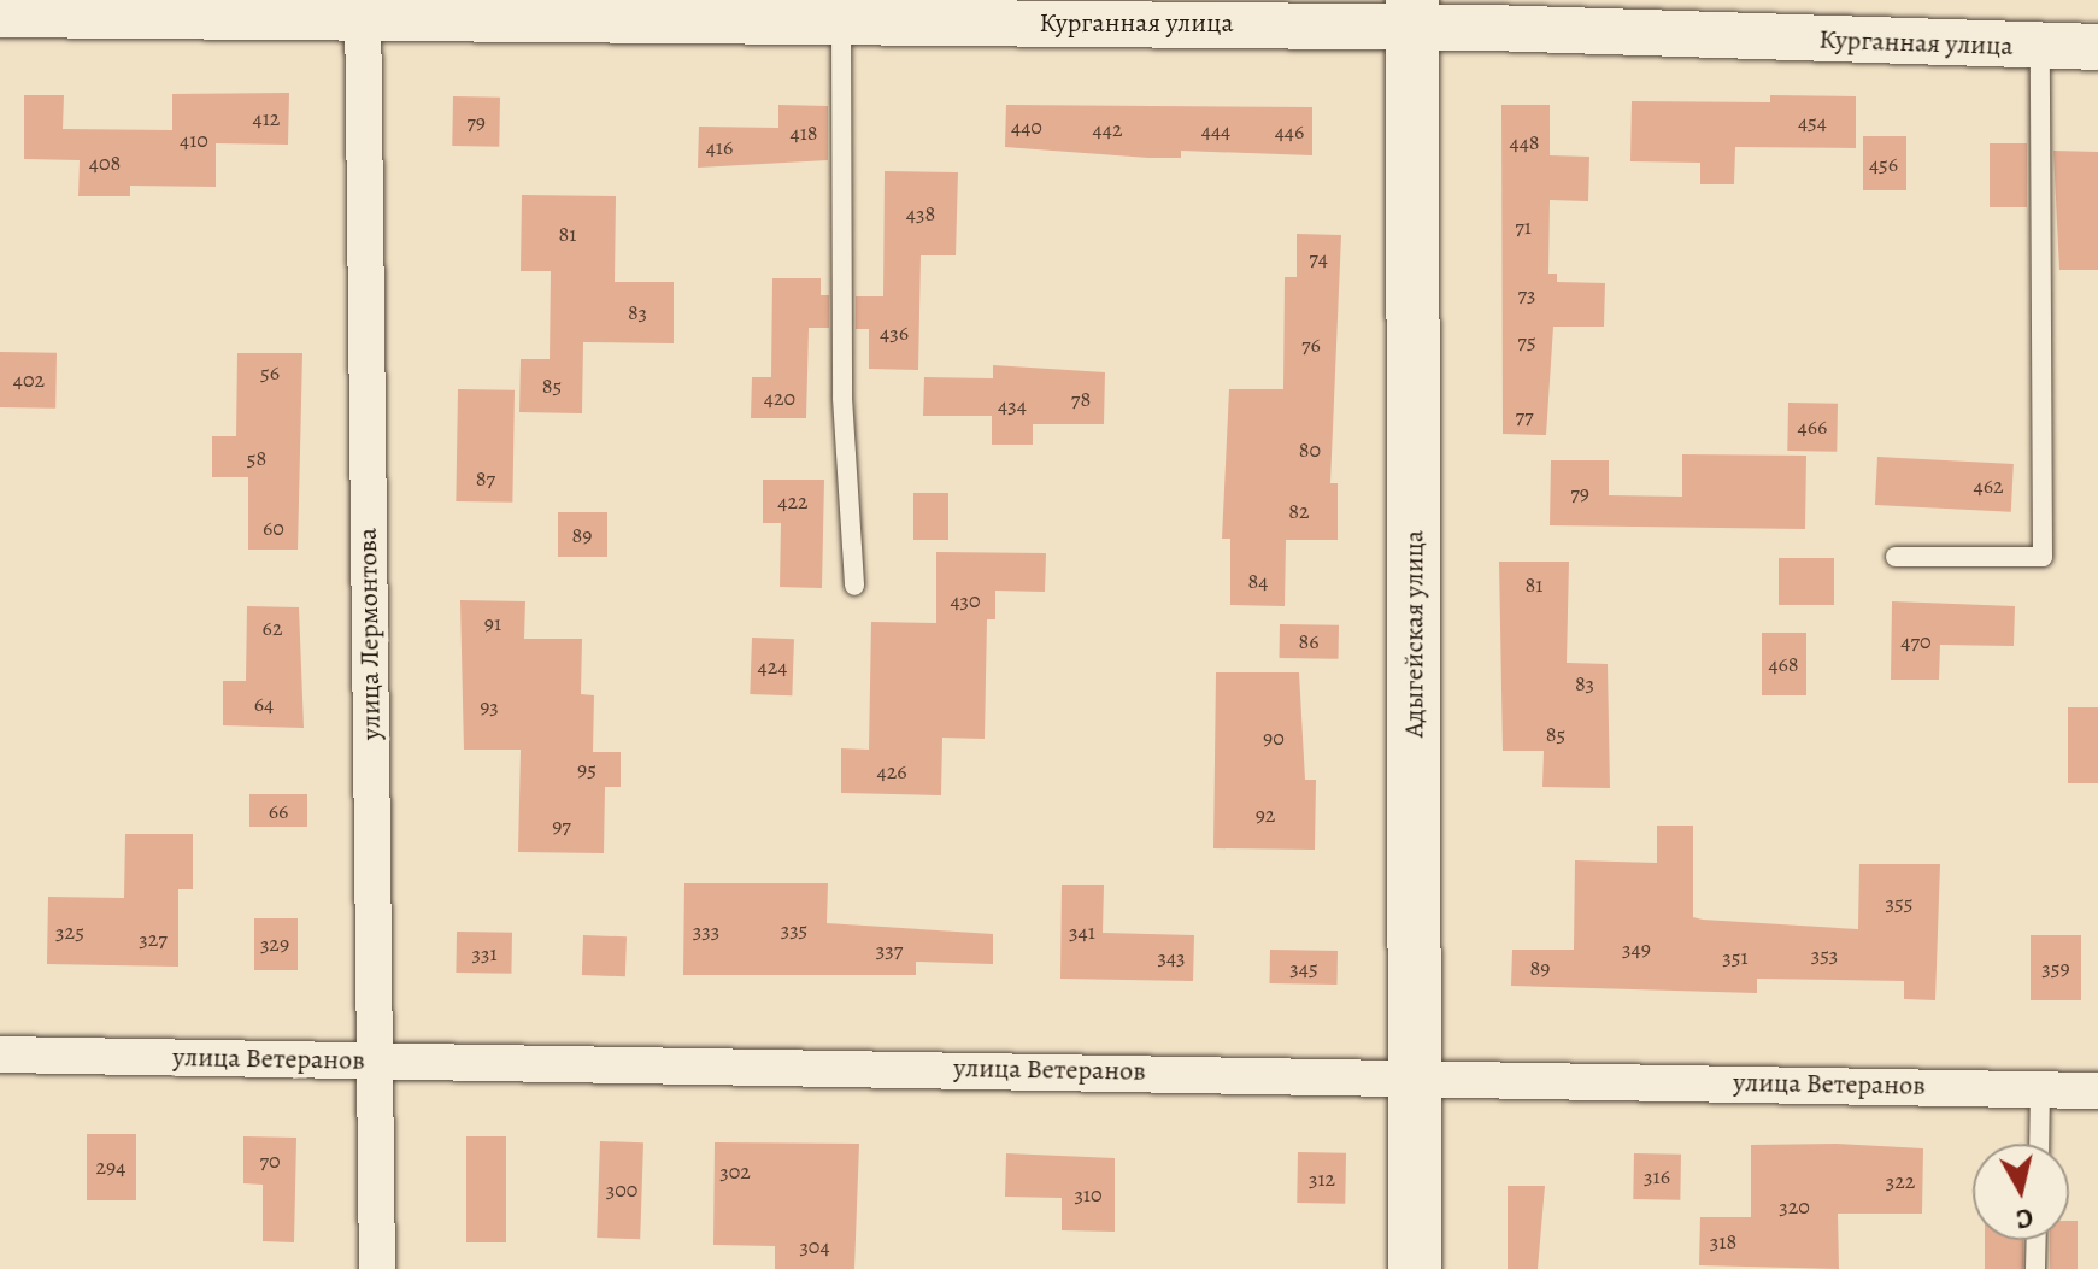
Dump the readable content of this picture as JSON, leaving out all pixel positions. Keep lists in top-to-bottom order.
{
  "streets": {
    "main road": ["Адыгейская улица"],
    "street": ["Курганная улица", "улица Лермонтова", "улица Ветеранов"]
  },
  "crossings": [
    ["Курганная улица", "улица Лермонтова"],
    ["Курганная улица", "Адыгейская улица"],
    ["улица Лермонтова", "улица Ветеранов"],
    ["Адыгейская улица", "улица Ветеранов"]
  ],
  "house_numbers": [
    "412",
    "79",
    "454",
    "440",
    "442",
    "444",
    "446",
    "418",
    "410",
    "448",
    "416",
    "408",
    "456",
    "438",
    "71",
    "81",
    "74",
    "73",
    "83",
    "436",
    "75",
    "76",
    "56",
    "402",
    "85",
    "420",
    "78",
    "434",
    "77",
    "466",
    "80",
    "58",
    "87",
    "462",
    "79",
    "422",
    "82",
    "60",
    "89",
    "84",
    "81",
    "430",
    "91",
    "62",
    "86",
    "470",
    "468",
    "424",
    "83",
    "64",
    "93",
    "85",
    "90",
    "95",
    "426",
    "66",
    "92",
    "97",
    "355",
    "335",
    "333",
    "325",
    "341",
    "327",
    "329",
    "349",
    "337",
    "331",
    "353",
    "343",
    "351",
    "345",
    "89",
    "359",
    "70",
    "294",
    "302",
    "316",
    "312",
    "322",
    "300",
    "310",
    "320",
    "318",
    "304"
  ],
  "north": "bottom"
}
